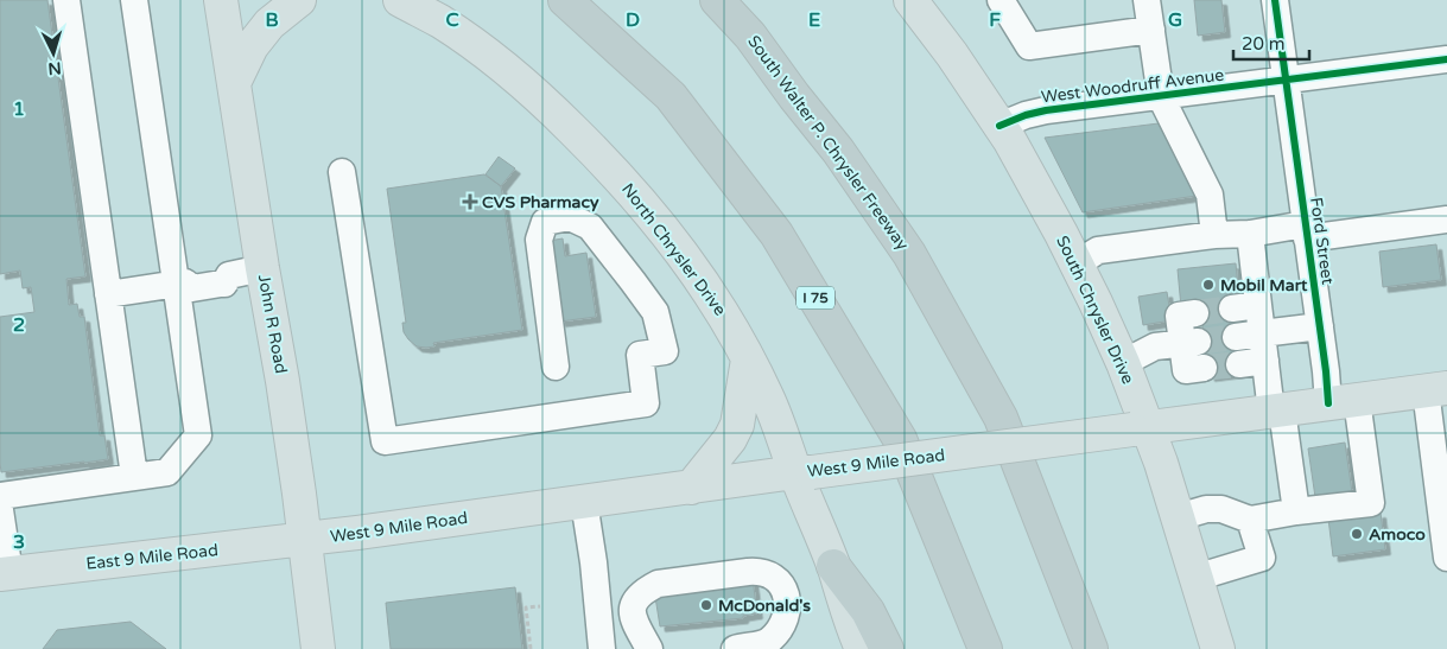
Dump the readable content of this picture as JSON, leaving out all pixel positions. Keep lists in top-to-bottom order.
{
  "streets": {
    "highway": ["South Walter P. Chrysler Freeway", "I 75"],
    "main road": [
      "North Chrysler Drive",
      "South Chrysler Drive",
      "John R Road",
      "West 9 Mile Road",
      "East 9 Mile Road"
    ],
    "street": ["West Woodruff Avenue", "Ford Street"]
  },
  "crossings": [
    ["West Woodruff Avenue", "Ford Street"],
    ["West Woodruff Avenue", "South Chrysler Drive"],
    ["Ford Street", "West 9 Mile Road"],
    ["North Chrysler Drive", "West 9 Mile Road"],
    ["South Chrysler Drive", "West 9 Mile Road"],
    ["John R Road", "West 9 Mile Road"],
    ["John R Road", "East 9 Mile Road"],
    ["West 9 Mile Road", "East 9 Mile Road"]
  ],
  "places": {
    "health": ["CVS Pharmacy"],
    "other": ["Mobil Mart", "Amoco", "McDonald's"]
  },
  "scale_bar": "20 m",
  "north": "bottom",
  "grid": {
    "columns": [
      "B",
      "C",
      "D",
      "E",
      "F",
      "G"
    ],
    "rows": ["1", "2", "3"]
  }
}
